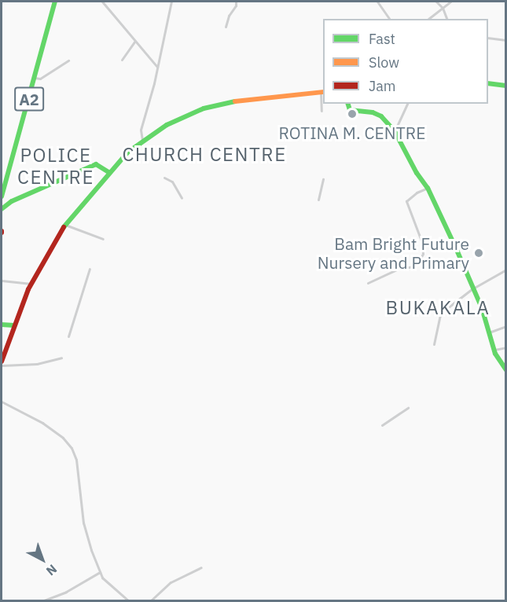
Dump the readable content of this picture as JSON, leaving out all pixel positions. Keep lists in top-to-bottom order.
{
  "streets": {
    "main road": ["A2"]
  },
  "districts": ["CHURCH CENTRE", "POLICE CENTRE", "BUKAKALA"],
  "places": ["ROTINA M. CENTRE", "Bam Bright Future Nursery and Primary"],
  "legend": ["Fast", "Slow", "Jam"],
  "north": "bottom right"
}
